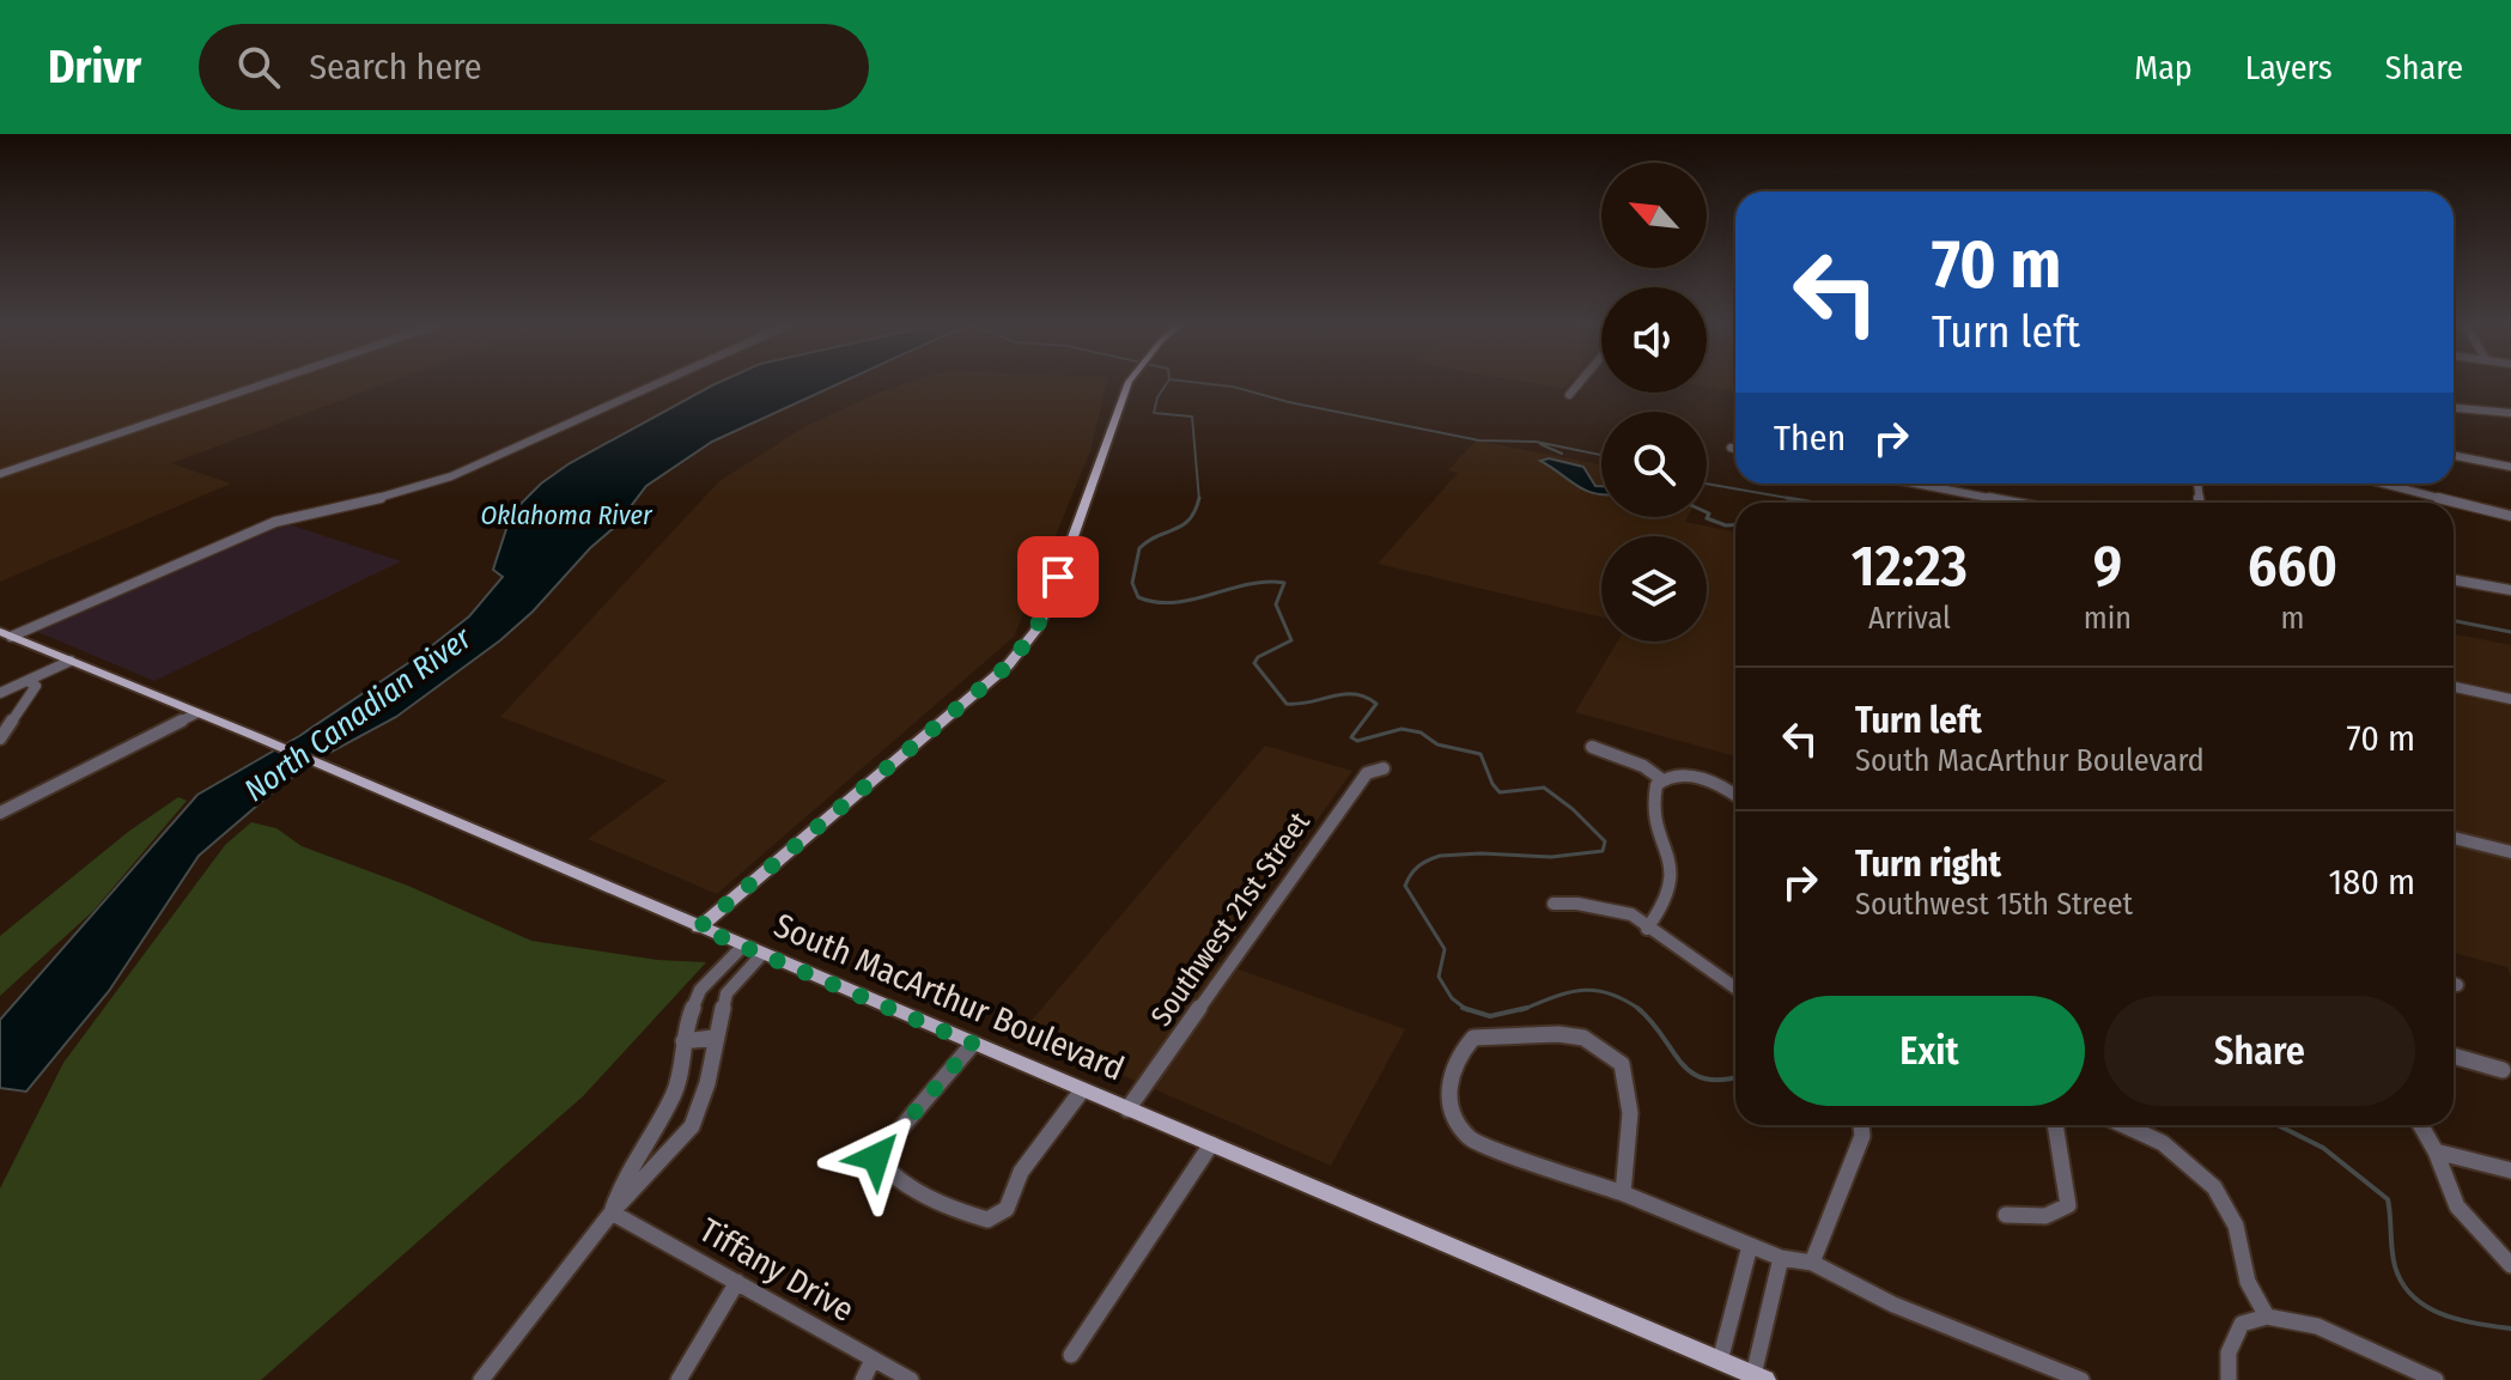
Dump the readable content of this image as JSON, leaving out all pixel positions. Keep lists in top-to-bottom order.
{
  "streets": {
    "main road": ["South MacArthur Boulevard"],
    "street": ["Southwest 21st Street", "Tiffany Drive"]
  },
  "crossings": [
    ["Southwest 21st Street", "South MacArthur Boulevard"]
  ],
  "water": ["Oklahoma River", "North Canadian River"],
  "north": "top left",
  "page": {
    "header": "Drivr",
    "search": "Search here",
    "nav": ["Map", "Layers", "Share"],
    "turn": ["70 m", "Turn left"],
    "then": "Then",
    "eta": [
      "12:23",
      "Arrival",
      "9",
      "min",
      "660",
      "m"
    ],
    "list": [
      {
        "name": "Turn left",
        "note": "South MacArthur Boulevard",
        "value": "70 m"
      },
      {
        "name": "Turn right",
        "note": "Southwest 15th Street",
        "value": "180 m"
      }
    ],
    "buttons": ["Exit", "Share"]
  }
}
